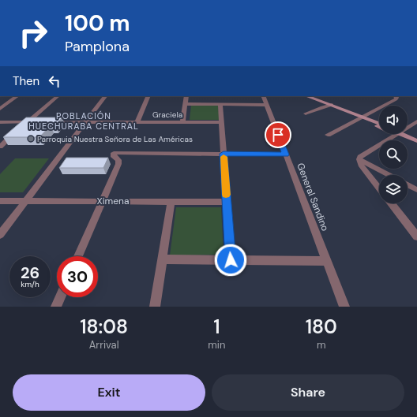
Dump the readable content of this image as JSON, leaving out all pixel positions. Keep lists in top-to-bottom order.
{
  "streets": {
    "street": ["Graciela", "General Sandino", "Ximena"]
  },
  "crossings": [
    ["Graciela", "General Sandino"]
  ],
  "districts": ["POBLACIÓN HUECHURABA CENTRAL"],
  "places": ["Parroquia Nuestra Señora de Las Américas"],
  "page": {
    "turn": ["100 m", "Pamplona"],
    "then": "Then",
    "speed": "26 km/h",
    "limit": "30",
    "eta": [
      "18:08",
      "Arrival",
      "1",
      "min",
      "180",
      "m"
    ],
    "buttons": ["Exit", "Share"]
  }
}
